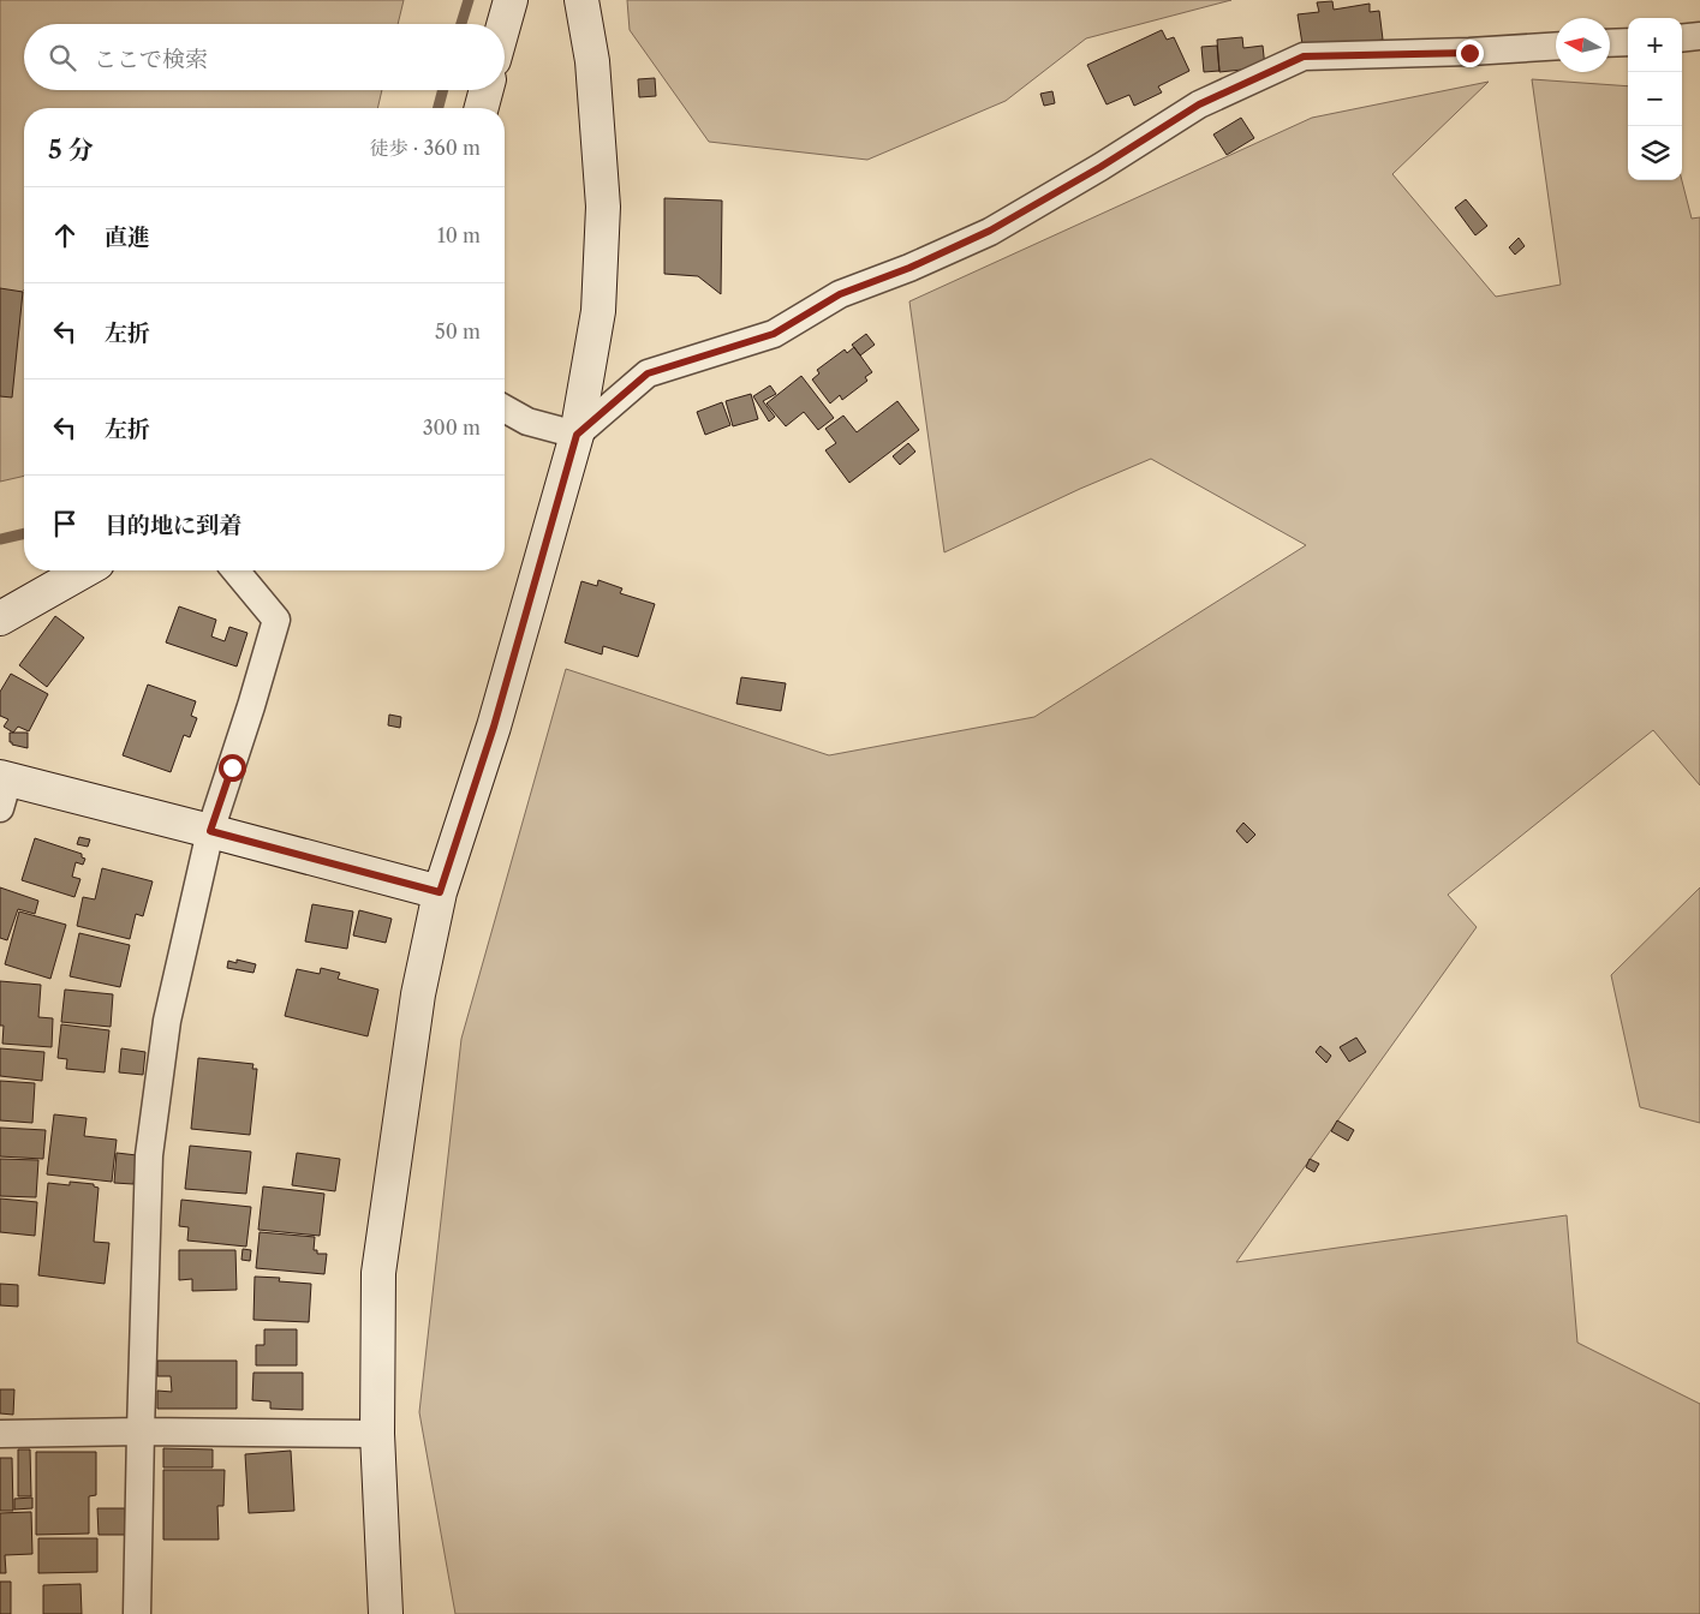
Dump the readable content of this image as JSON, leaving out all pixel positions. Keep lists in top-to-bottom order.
{
  "north": "left",
  "page": {
    "map_buttons": ["+", "−"],
    "search": "ここで検索",
    "heading": ["5 分", "徒歩 · 360 m"],
    "list": [
      ["直進", "10 m"],
      ["左折", "50 m"],
      ["左折", "300 m"],
      "目的地に到着"
    ]
  }
}
